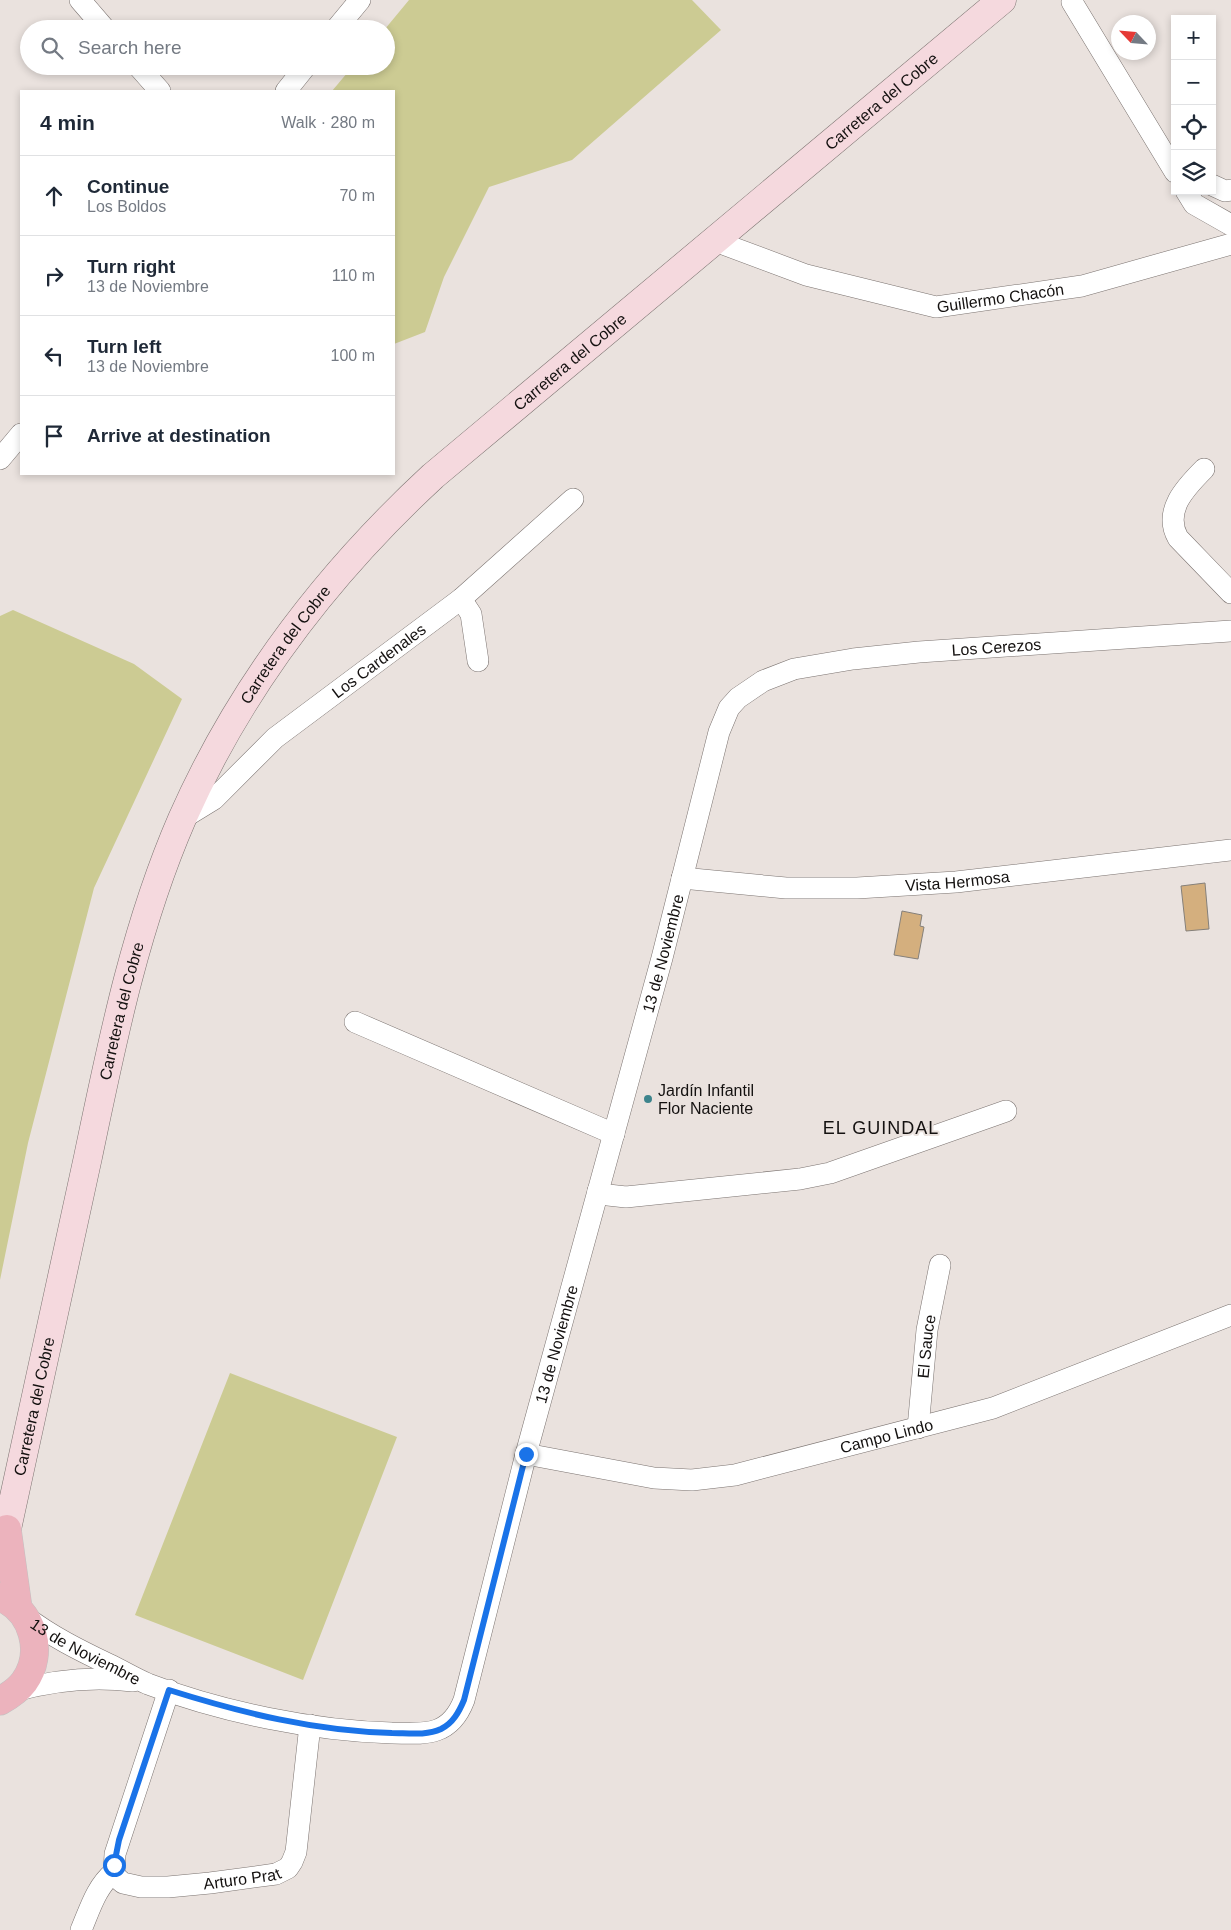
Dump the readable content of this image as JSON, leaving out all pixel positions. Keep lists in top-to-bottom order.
{
  "streets": {
    "main road": ["Carretera del Cobre"],
    "street": [
      "Guillermo Chacón",
      "Los Cerezos",
      "Los Cardenales",
      "Vista Hermosa",
      "13 de Noviembre",
      "El Sauce",
      "Campo Lindo",
      "Arturo Prat"
    ]
  },
  "crossings": [
    ["Carretera del Cobre", "Guillermo Chacón"],
    ["Carretera del Cobre", "Los Cardenales"],
    ["Los Cerezos", "13 de Noviembre"],
    ["Vista Hermosa", "13 de Noviembre"],
    ["13 de Noviembre", "Campo Lindo"],
    ["13 de Noviembre", "Arturo Prat"],
    ["El Sauce", "Campo Lindo"]
  ],
  "districts": ["EL GUINDAL"],
  "places": ["Jardín Infantil Flor Naciente"],
  "north": "top left",
  "page": {
    "map_buttons": ["+", "−"],
    "search": "Search here",
    "heading": ["4 min", "Walk · 280 m"],
    "list": [
      ["Continue", "Los Boldos", "70 m"],
      ["Turn right", "13 de Noviembre", "110 m"],
      ["Turn left", "13 de Noviembre", "100 m"],
      "Arrive at destination"
    ]
  }
}
